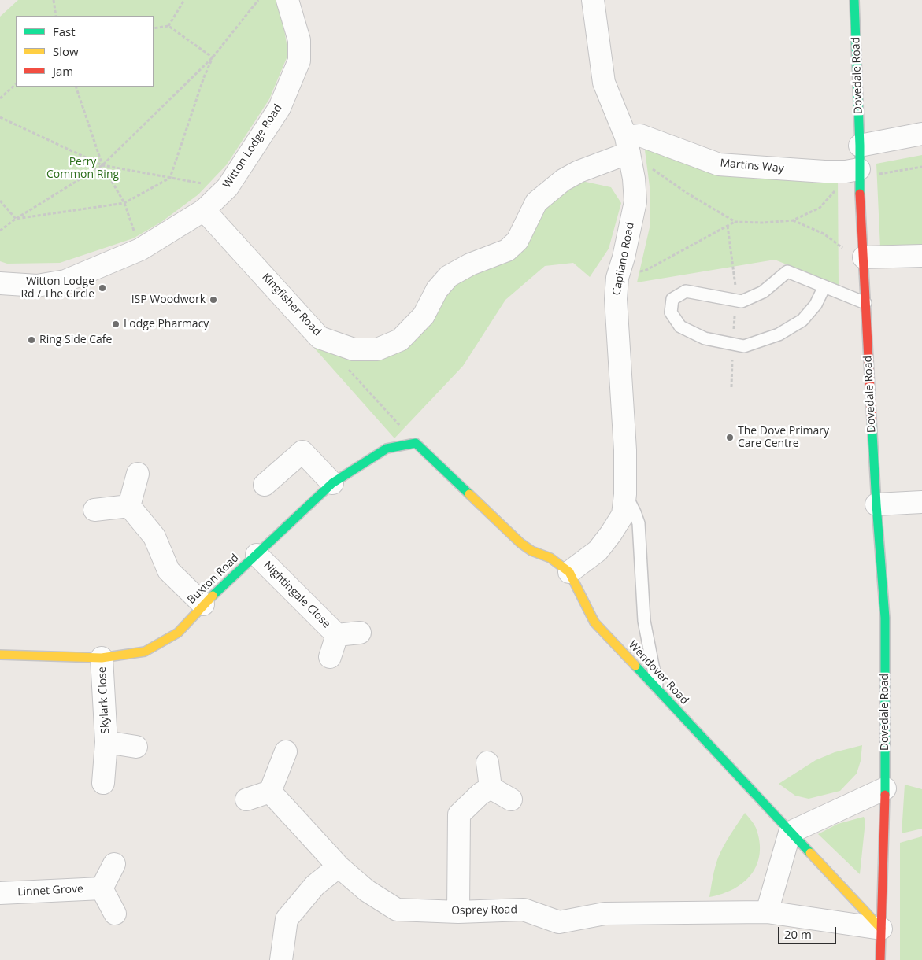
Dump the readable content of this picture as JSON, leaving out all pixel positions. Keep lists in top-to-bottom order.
{
  "streets": {
    "street": [
      "Dovedale Road",
      "Witton Lodge Road",
      "Martins Way",
      "Capilano Road",
      "Kingfisher Road",
      "Buxton Road",
      "Nightingale Close",
      "Wendover Road",
      "Skylark Close",
      "Linnet Grove",
      "Osprey Road"
    ]
  },
  "crossings": [
    ["Dovedale Road", "Martins Way"],
    ["Dovedale Road", "Wendover Road"],
    ["Dovedale Road", "Osprey Road"],
    ["Witton Lodge Road", "Kingfisher Road"],
    ["Martins Way", "Capilano Road"],
    ["Martins Way", "Kingfisher Road"],
    ["Capilano Road", "Kingfisher Road"],
    ["Capilano Road", "Wendover Road"],
    ["Buxton Road", "Nightingale Close"],
    ["Buxton Road", "Wendover Road"],
    ["Buxton Road", "Skylark Close"],
    ["Wendover Road", "Osprey Road"]
  ],
  "parks": ["Perry Common Ring"],
  "places": [
    "Witton Lodge Rd / The Circle",
    "ISP Woodwork",
    "Lodge Pharmacy",
    "Ring Side Cafe",
    "The Dove Primary Care Centre"
  ],
  "legend": ["Fast", "Slow", "Jam"],
  "scale_bar": "20 m"
}
